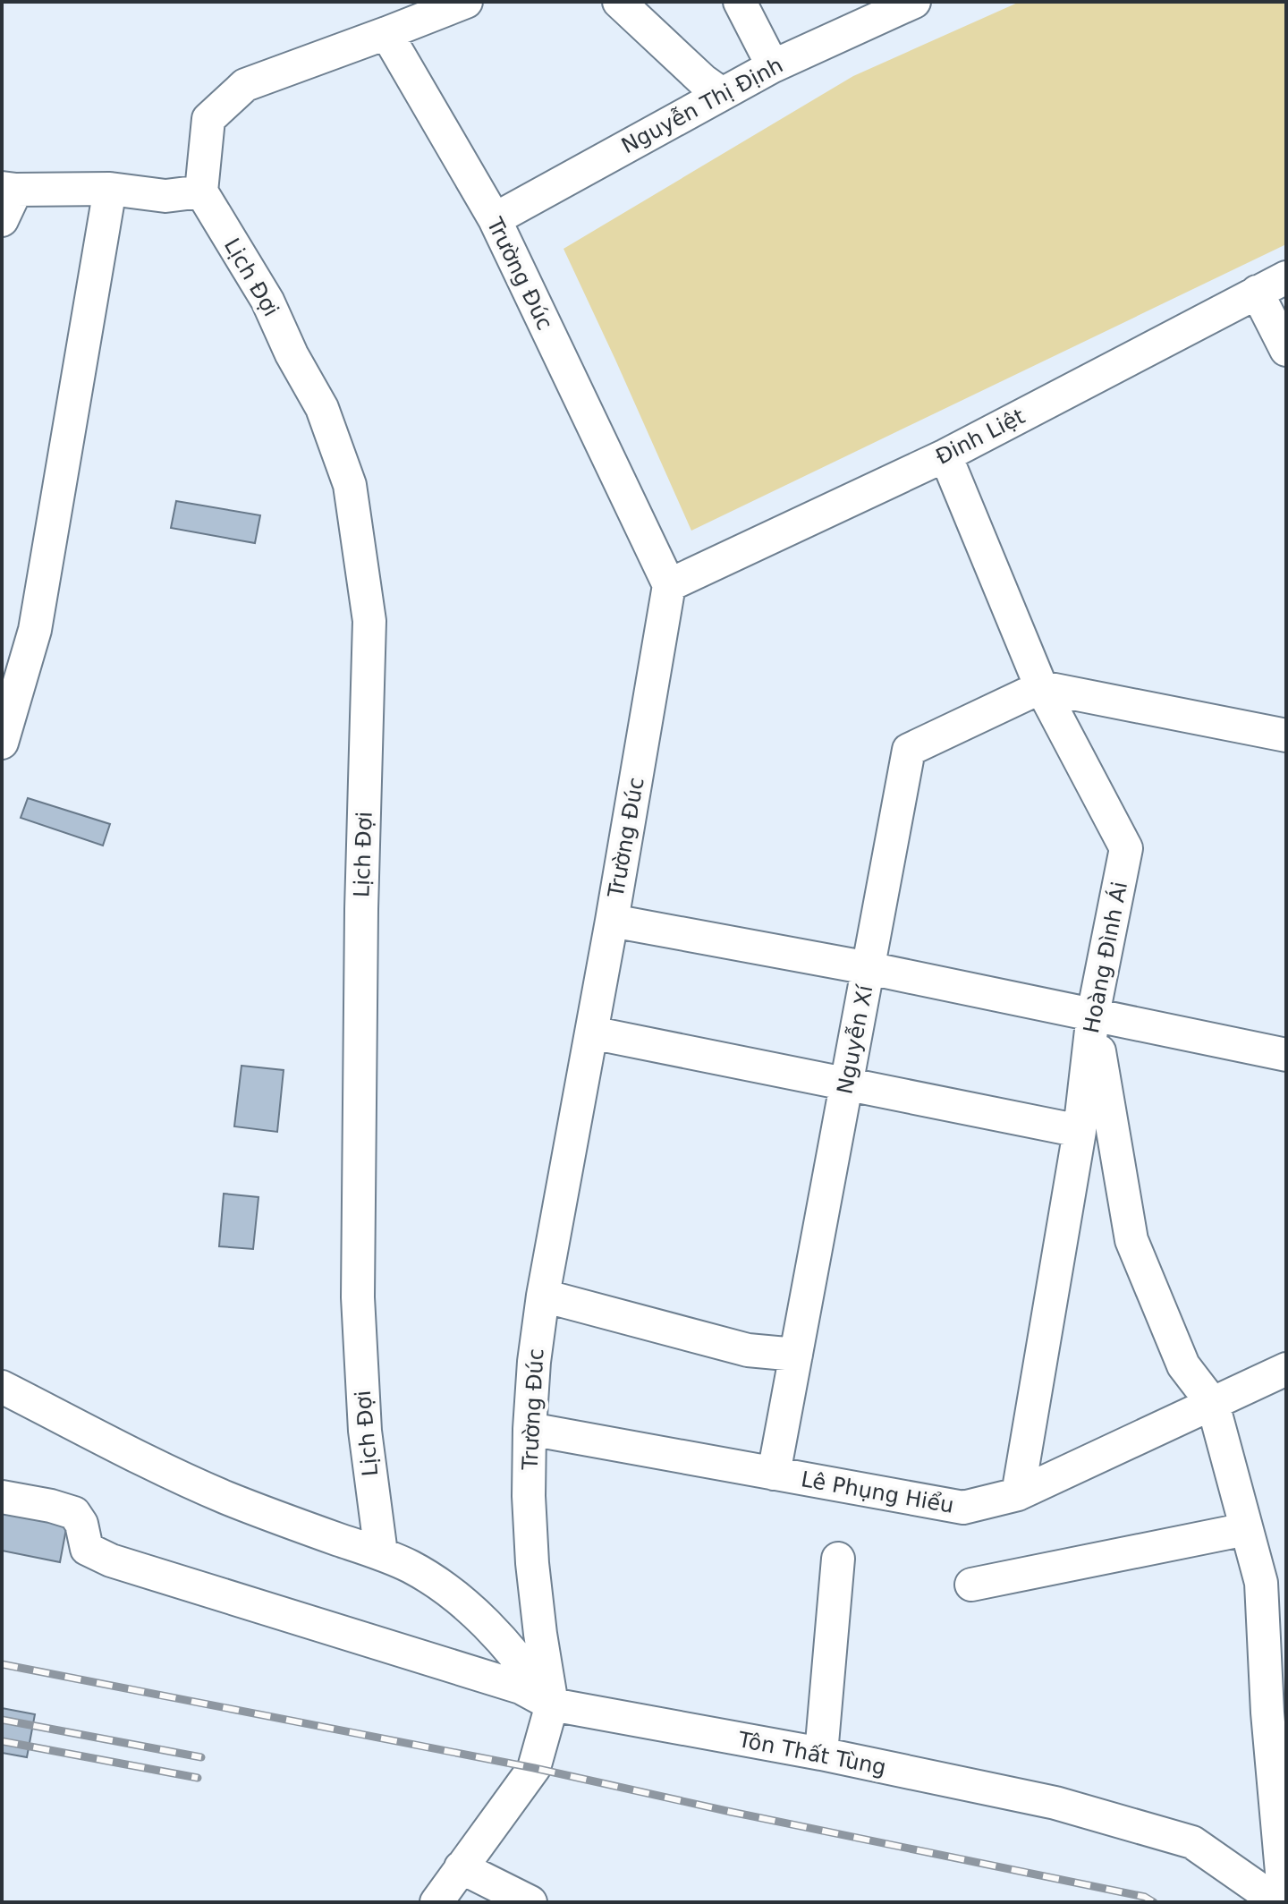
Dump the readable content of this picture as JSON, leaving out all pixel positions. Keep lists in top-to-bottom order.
{
  "streets": {
    "street": [
      "Nguyễn Thị Định",
      "Trường Đúc",
      "Lịch Đợi",
      "Đinh Liệt",
      "Hoàng Đình Ái",
      "Nguyễn Xí",
      "Lê Phụng Hiểu",
      "Tôn Thất Tùng"
    ]
  },
  "crossings": [
    ["Nguyễn Thị Định", "Trường Đúc"],
    ["Trường Đúc", "Đinh Liệt"],
    ["Trường Đúc", "Lê Phụng Hiểu"],
    ["Trường Đúc", "Tôn Thất Tùng"],
    ["Đinh Liệt", "Hoàng Đình Ái"],
    ["Hoàng Đình Ái", "Nguyễn Xí"],
    ["Hoàng Đình Ái", "Lê Phụng Hiểu"],
    ["Nguyễn Xí", "Lê Phụng Hiểu"]
  ]
}
